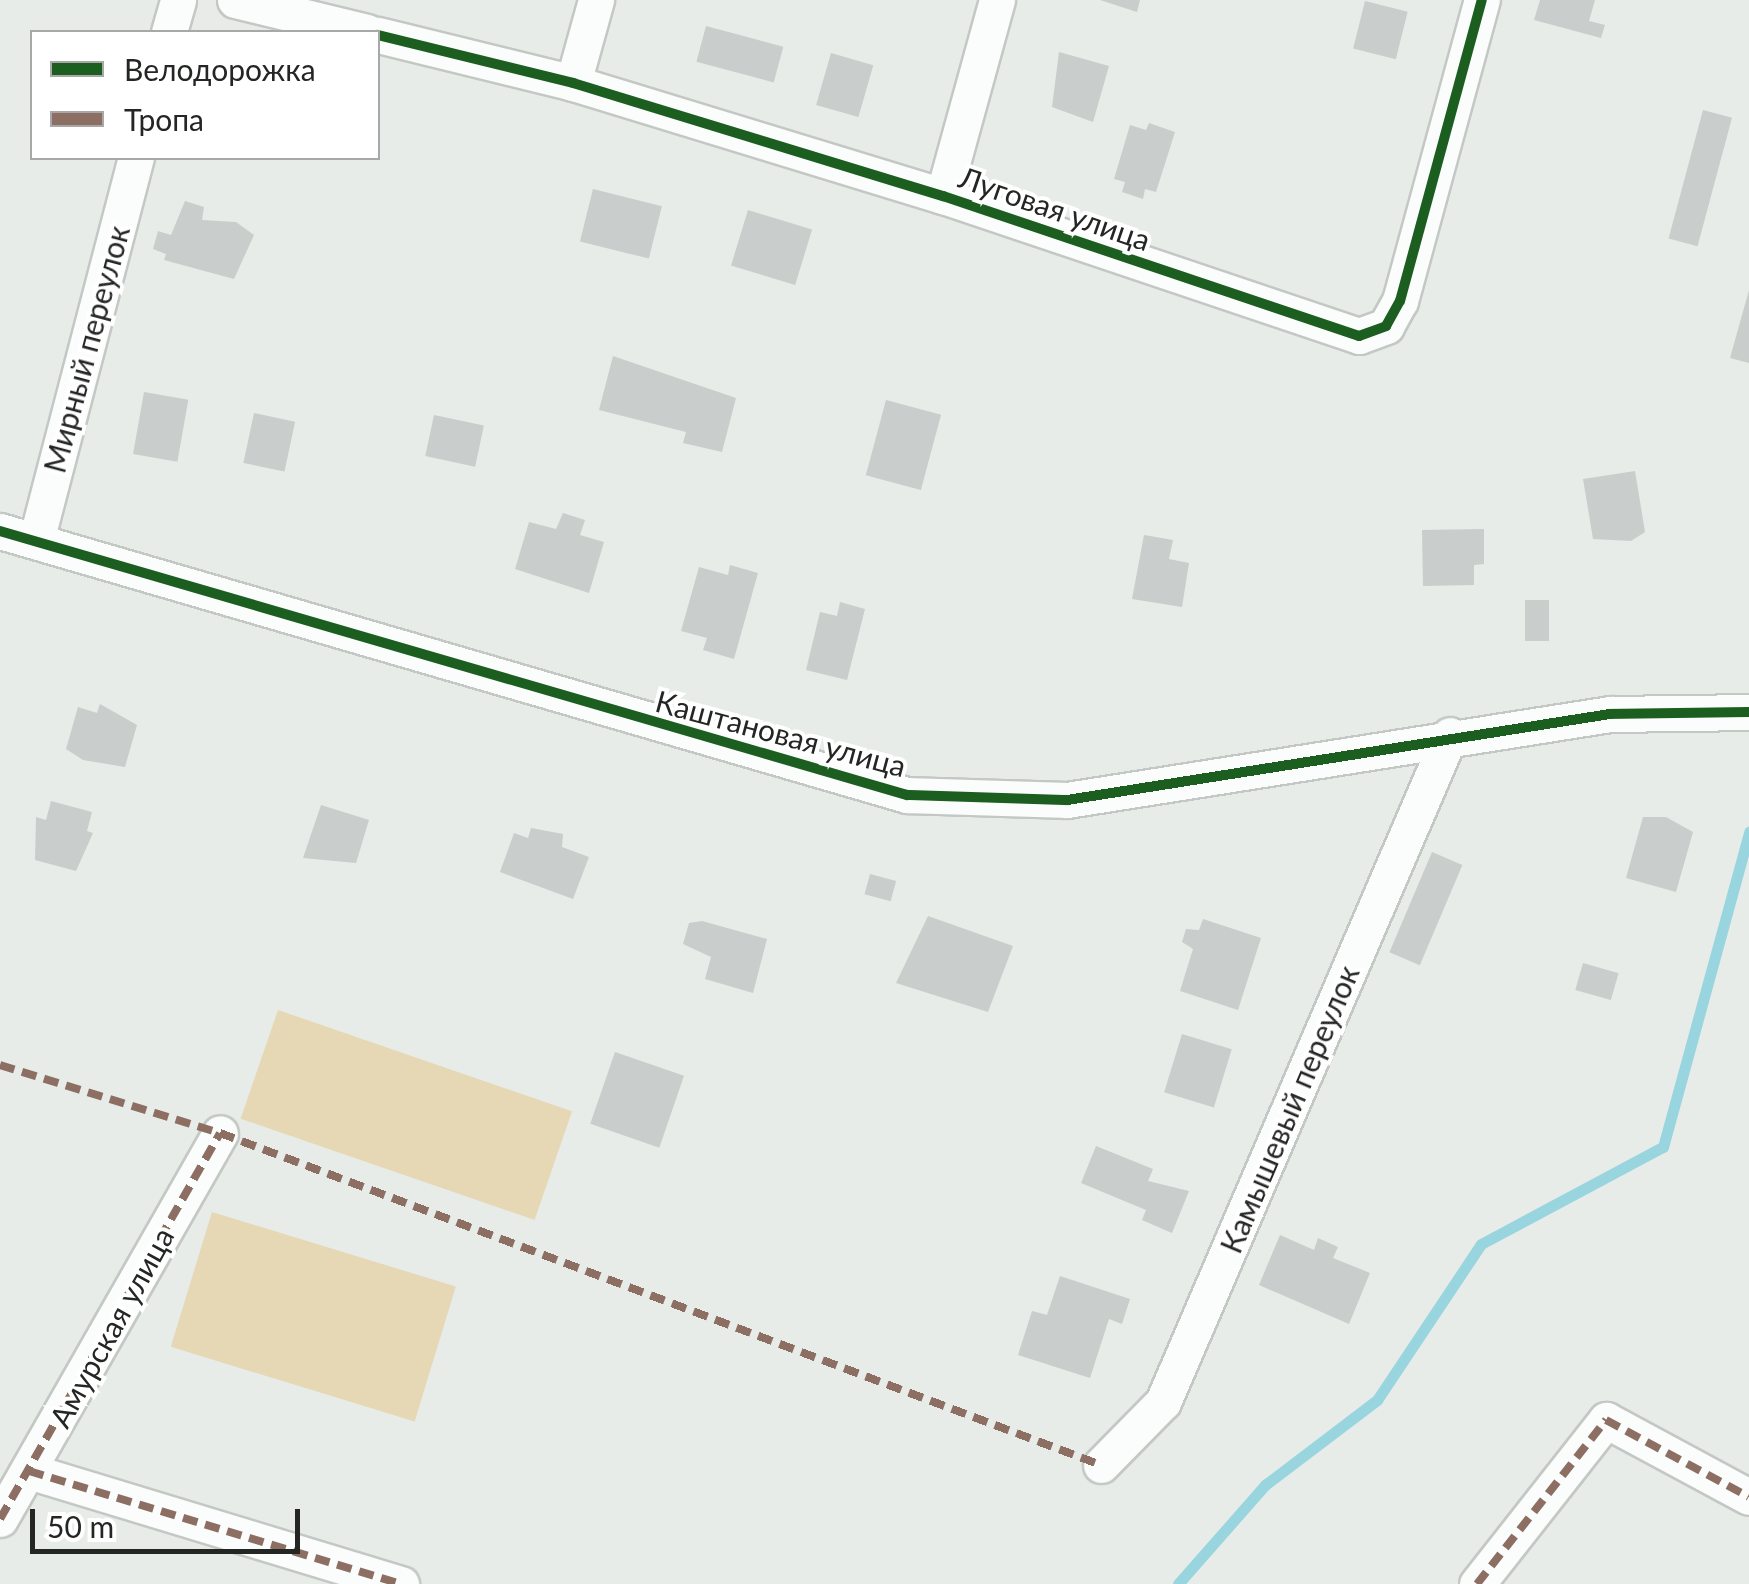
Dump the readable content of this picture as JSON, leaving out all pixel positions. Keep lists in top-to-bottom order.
{
  "streets": {
    "street": [
      "Луговая улица",
      "Мирный переулок",
      "Каштановая улица",
      "Камышевый переулок",
      "Амурская улица"
    ]
  },
  "crossings": [
    ["Мирный переулок", "Каштановая улица"],
    ["Каштановая улица", "Камышевый переулок"]
  ],
  "legend": ["Велодорожка", "Тропа"],
  "scale_bar": "50 m"
}
